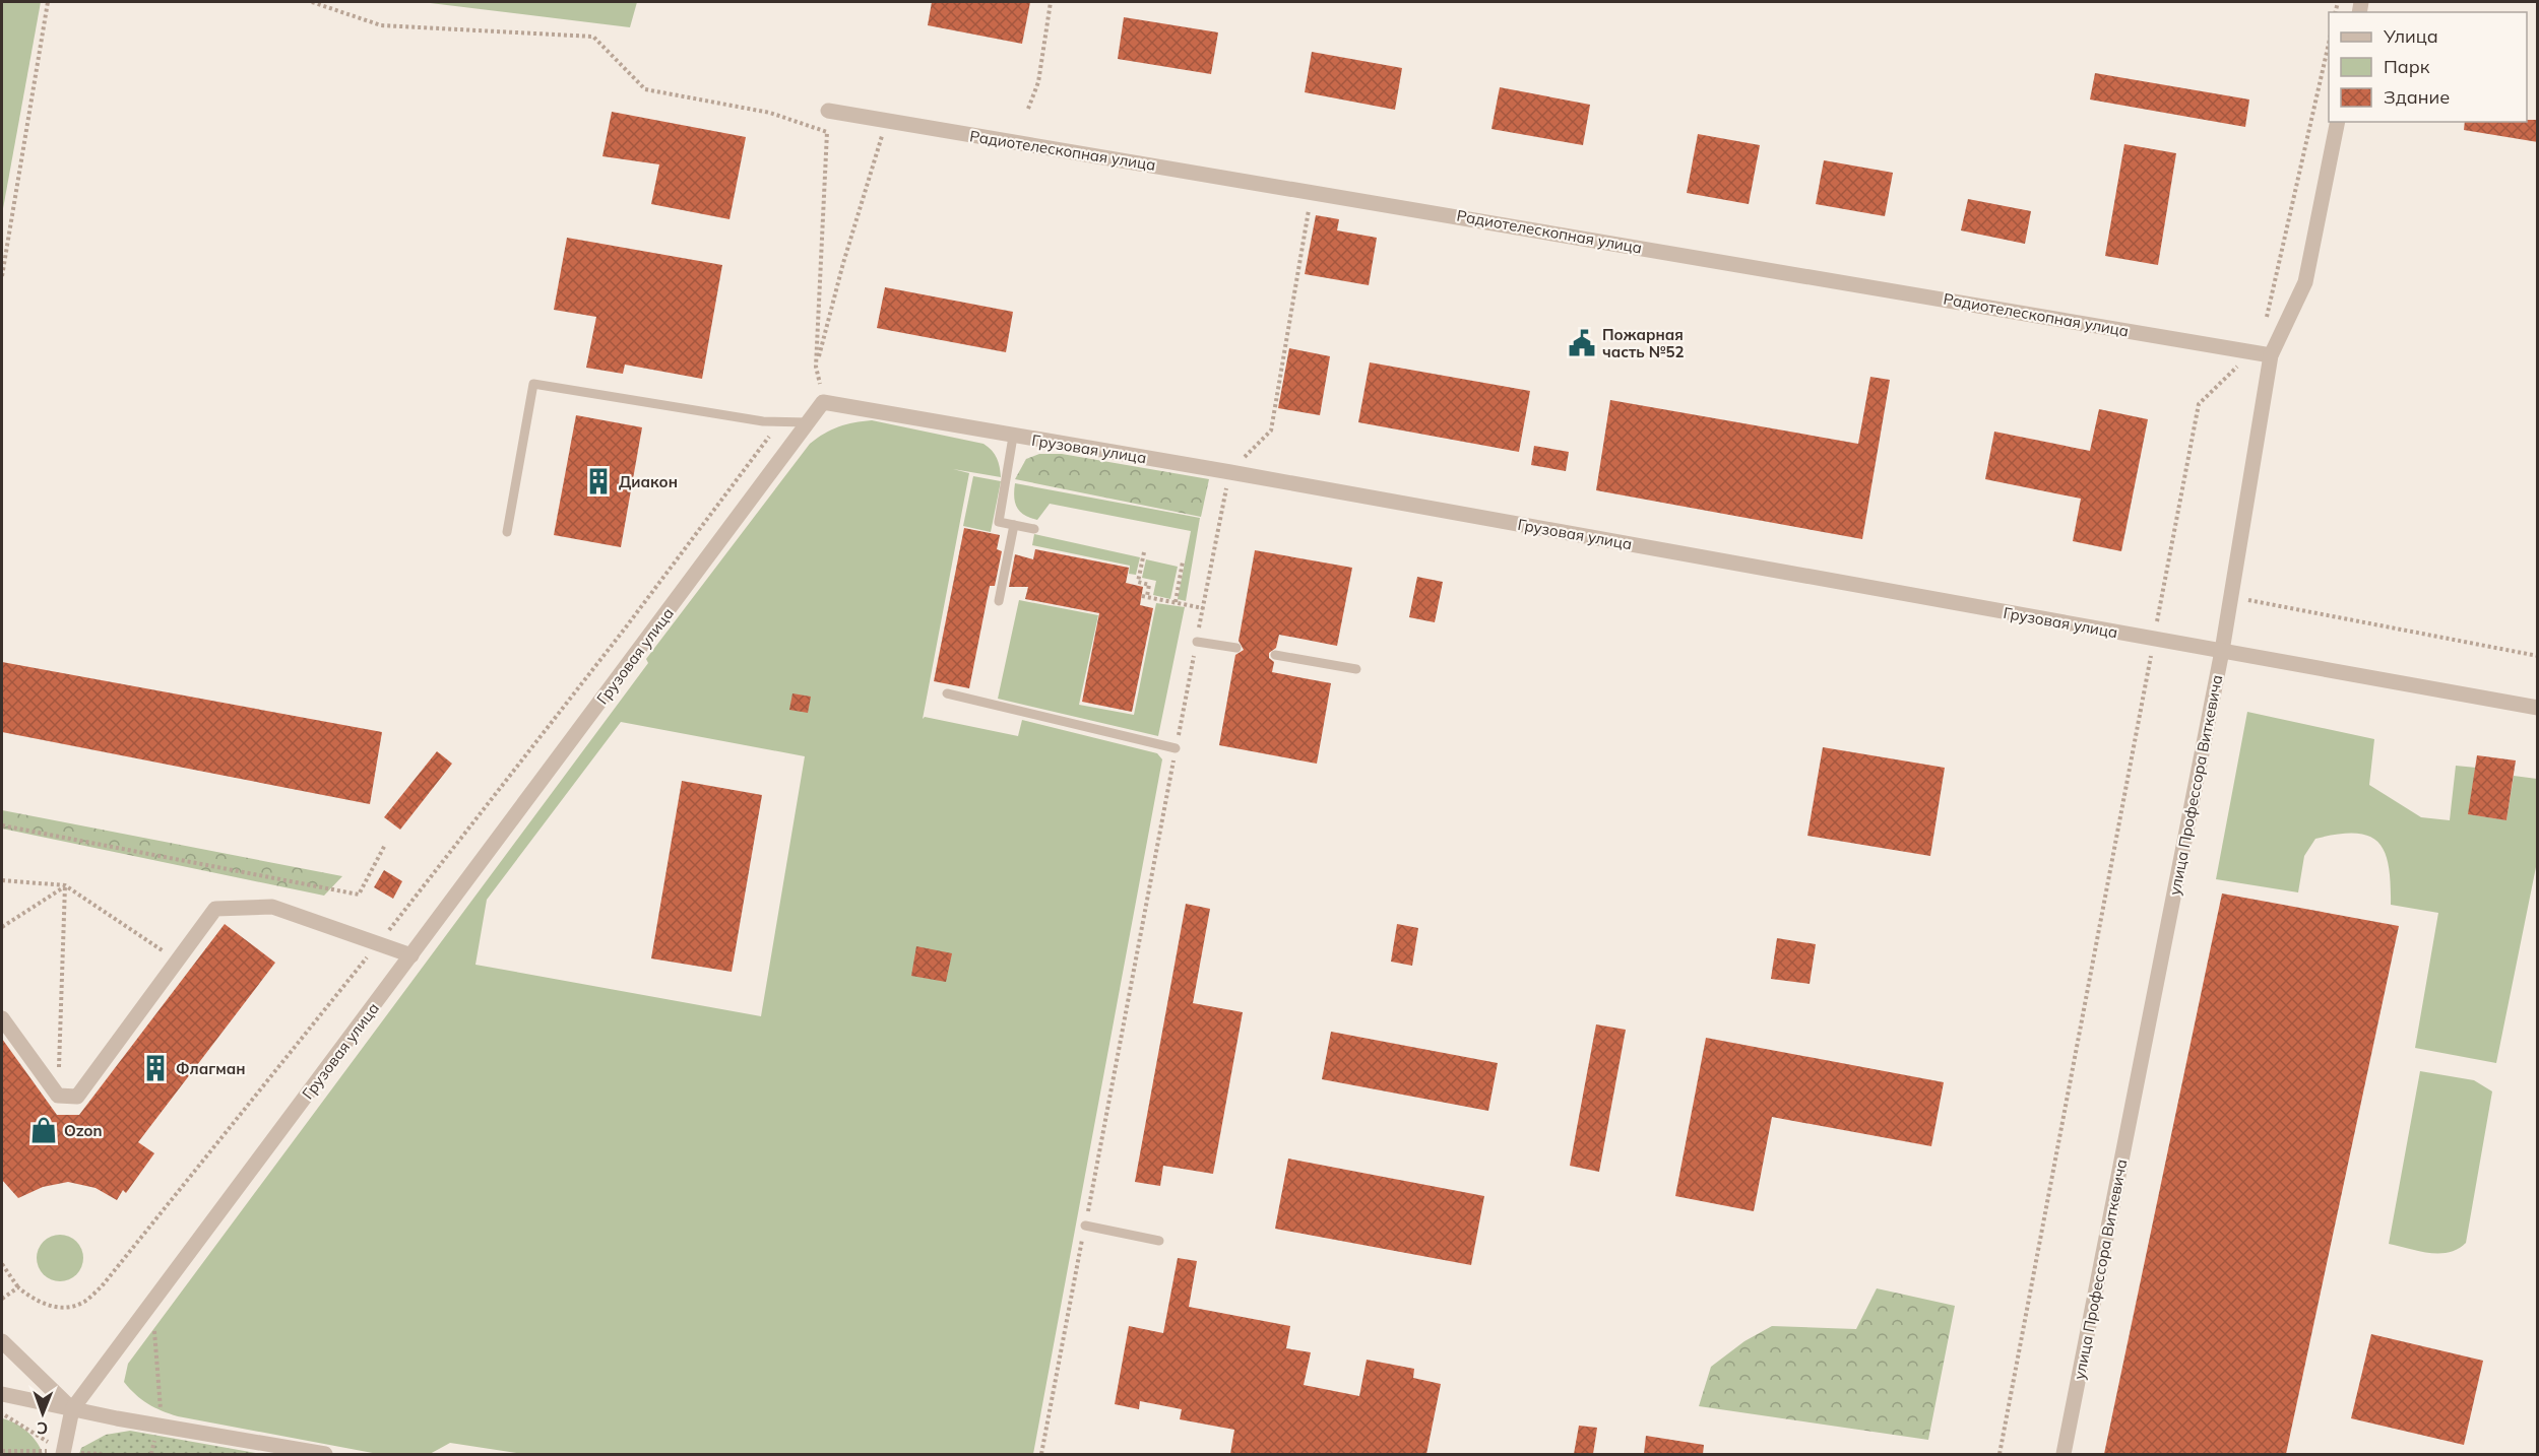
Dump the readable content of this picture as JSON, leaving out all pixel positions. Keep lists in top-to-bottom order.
{
  "streets": {
    "street": ["Радиотелескопная улица", "Грузовая улица", "улица Профессора Виткевича"]
  },
  "crossings": [
    ["Радиотелескопная улица", "улица Профессора Виткевича"],
    ["Грузовая улица", "улица Профессора Виткевича"]
  ],
  "places": {
    "public building": ["Пожарная часть №52"],
    "building": ["Диакон", "Флагман"],
    "shop": ["Ozon"]
  },
  "legend": ["Улица", "Парк", "Здание"],
  "north": "bottom"
}
